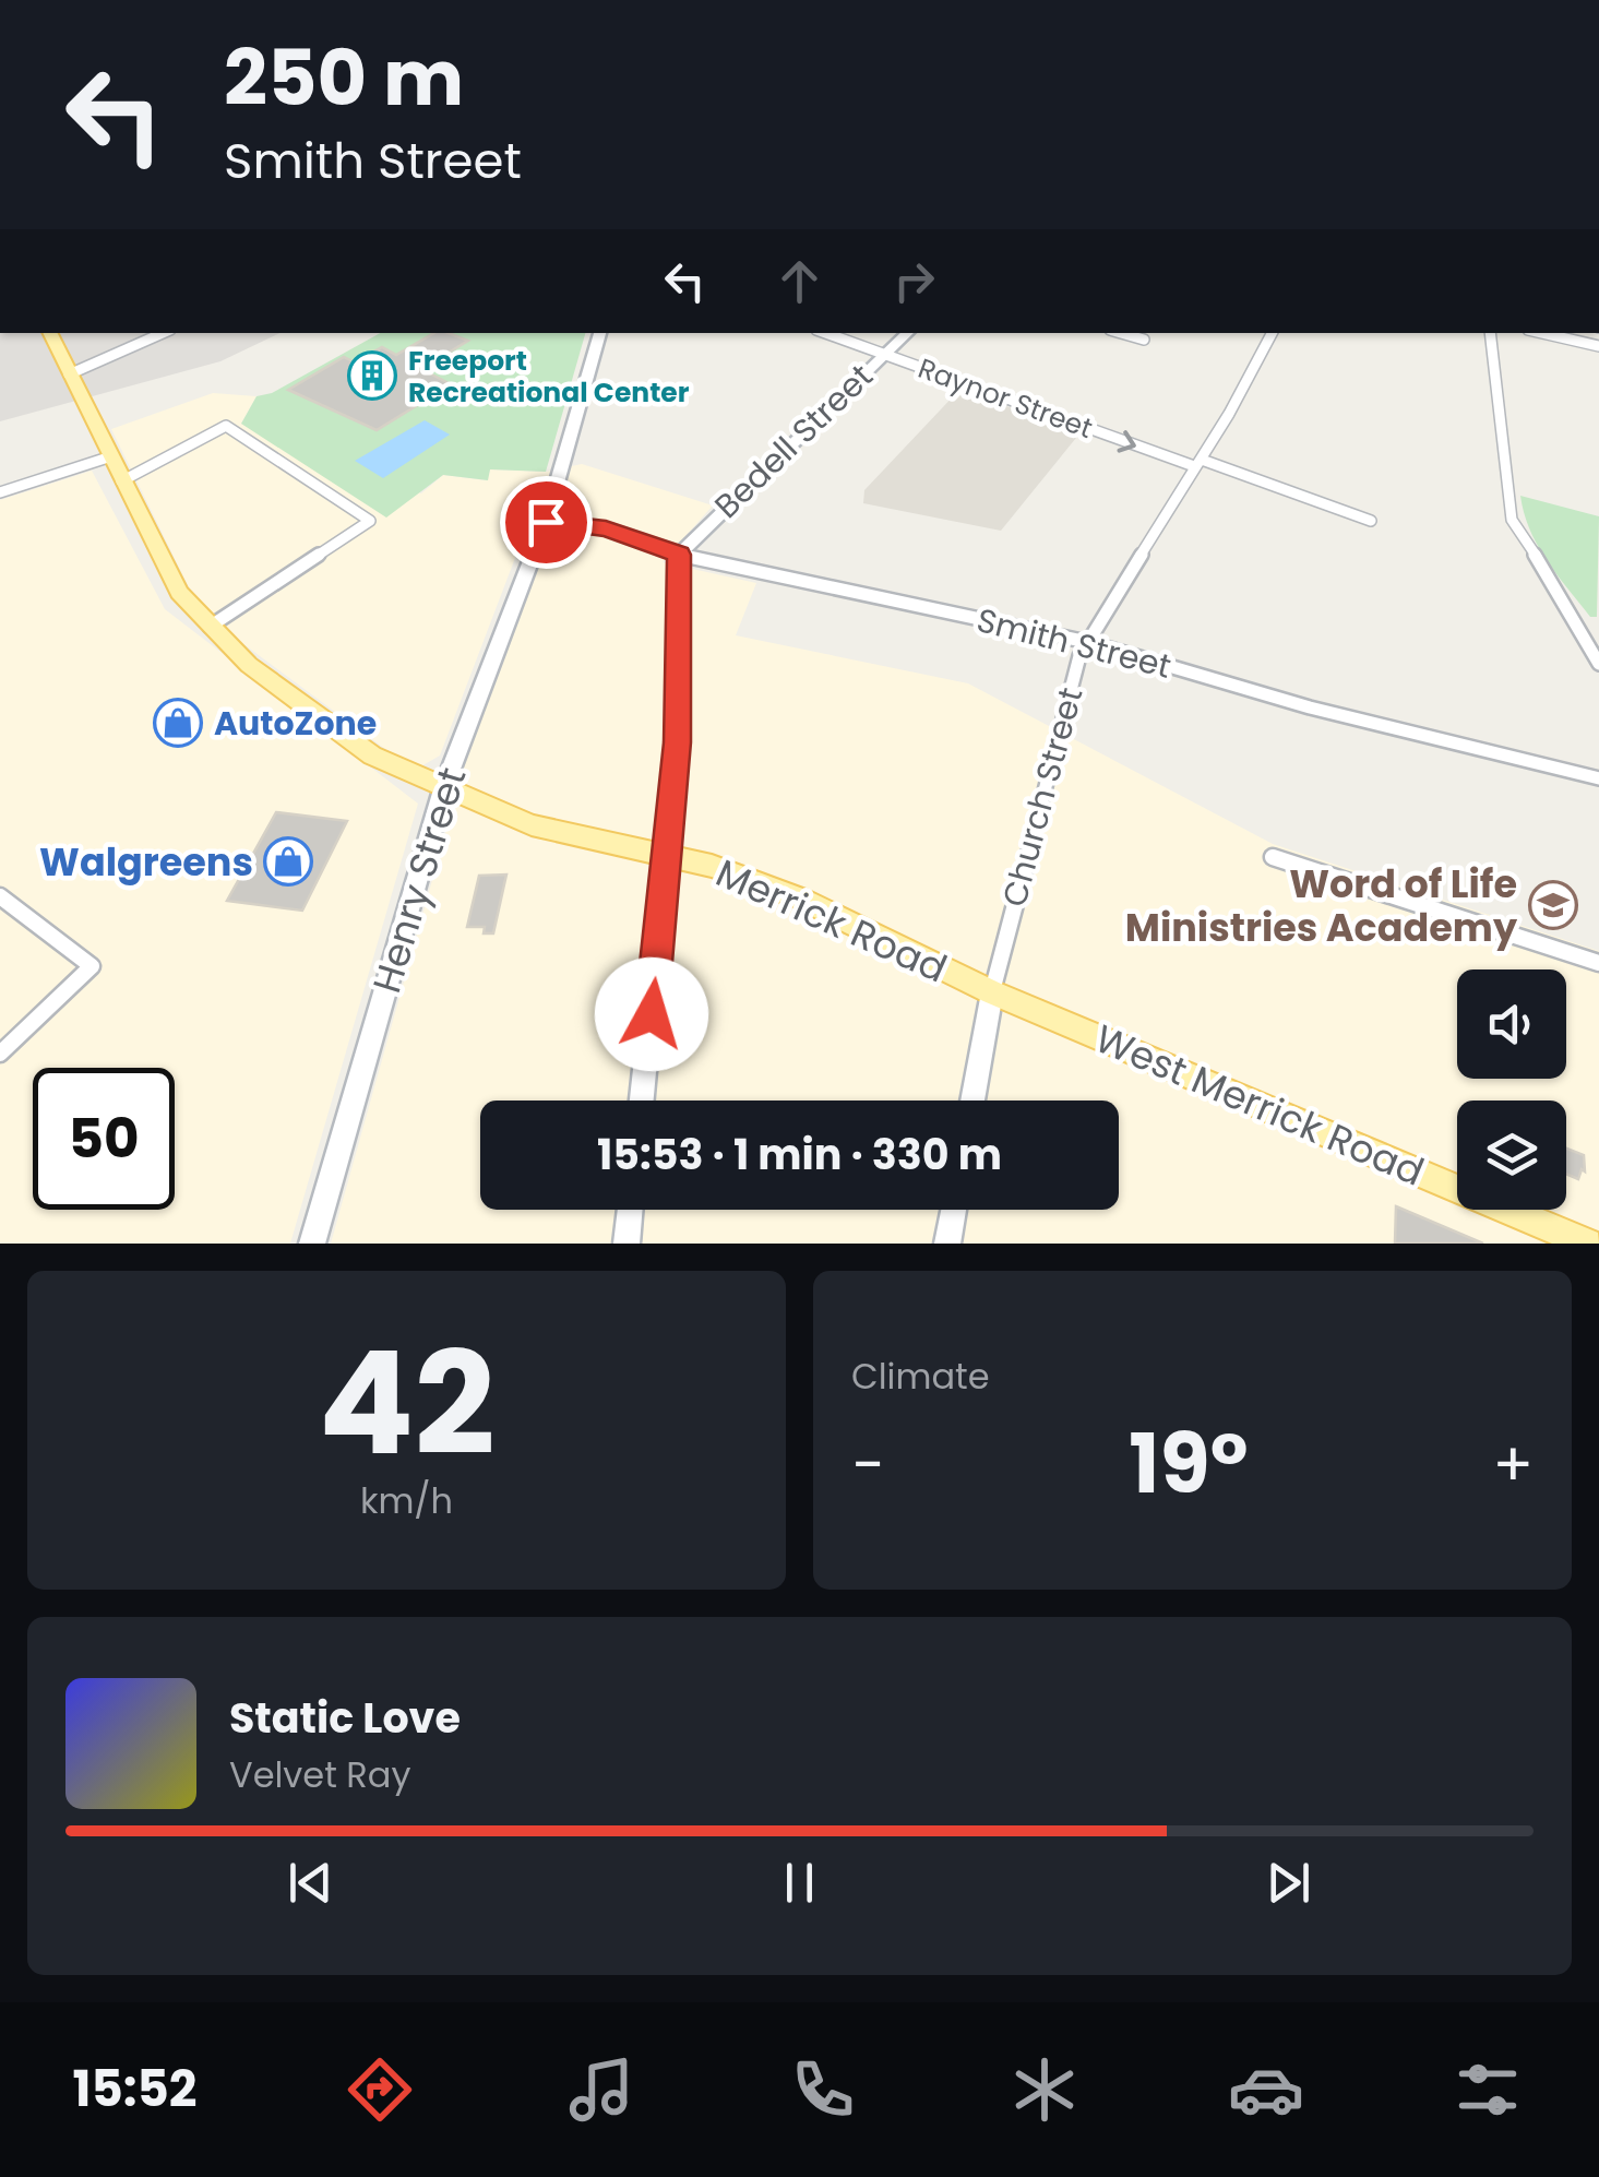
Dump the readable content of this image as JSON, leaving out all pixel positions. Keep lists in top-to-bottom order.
{
  "streets": {
    "main road": [
      "Bedell Street",
      "Smith Street",
      "Church Street",
      "Henry Street",
      "Merrick Road",
      "West Merrick Road"
    ],
    "street": ["Raynor Street"]
  },
  "crossings": [
    ["Raynor Street", "Bedell Street"],
    ["Raynor Street", "Church Street"],
    ["Bedell Street", "Smith Street"],
    ["Smith Street", "Church Street"],
    ["Smith Street", "Henry Street"],
    ["Church Street", "Merrick Road"],
    ["Church Street", "West Merrick Road"],
    ["Henry Street", "Merrick Road"],
    ["Merrick Road", "West Merrick Road"]
  ],
  "one_way": ["Raynor Street"],
  "places": {
    "building": ["Freeport Recreational Center"],
    "shop": ["AutoZone", "Walgreens"],
    "school or university": ["Word of Life Ministries Academy"]
  },
  "page": {
    "turn": ["250 m", "Smith Street"],
    "limit": "50",
    "trip": "15:53 · 1 min · 330 m",
    "tile": [
      ["42", "km/h"],
      "Climate"
    ],
    "heat": ["−", "19°", "+"],
    "song": ["Static Love", "Velvet Ray"],
    "tabs": "15:52"
  }
}
